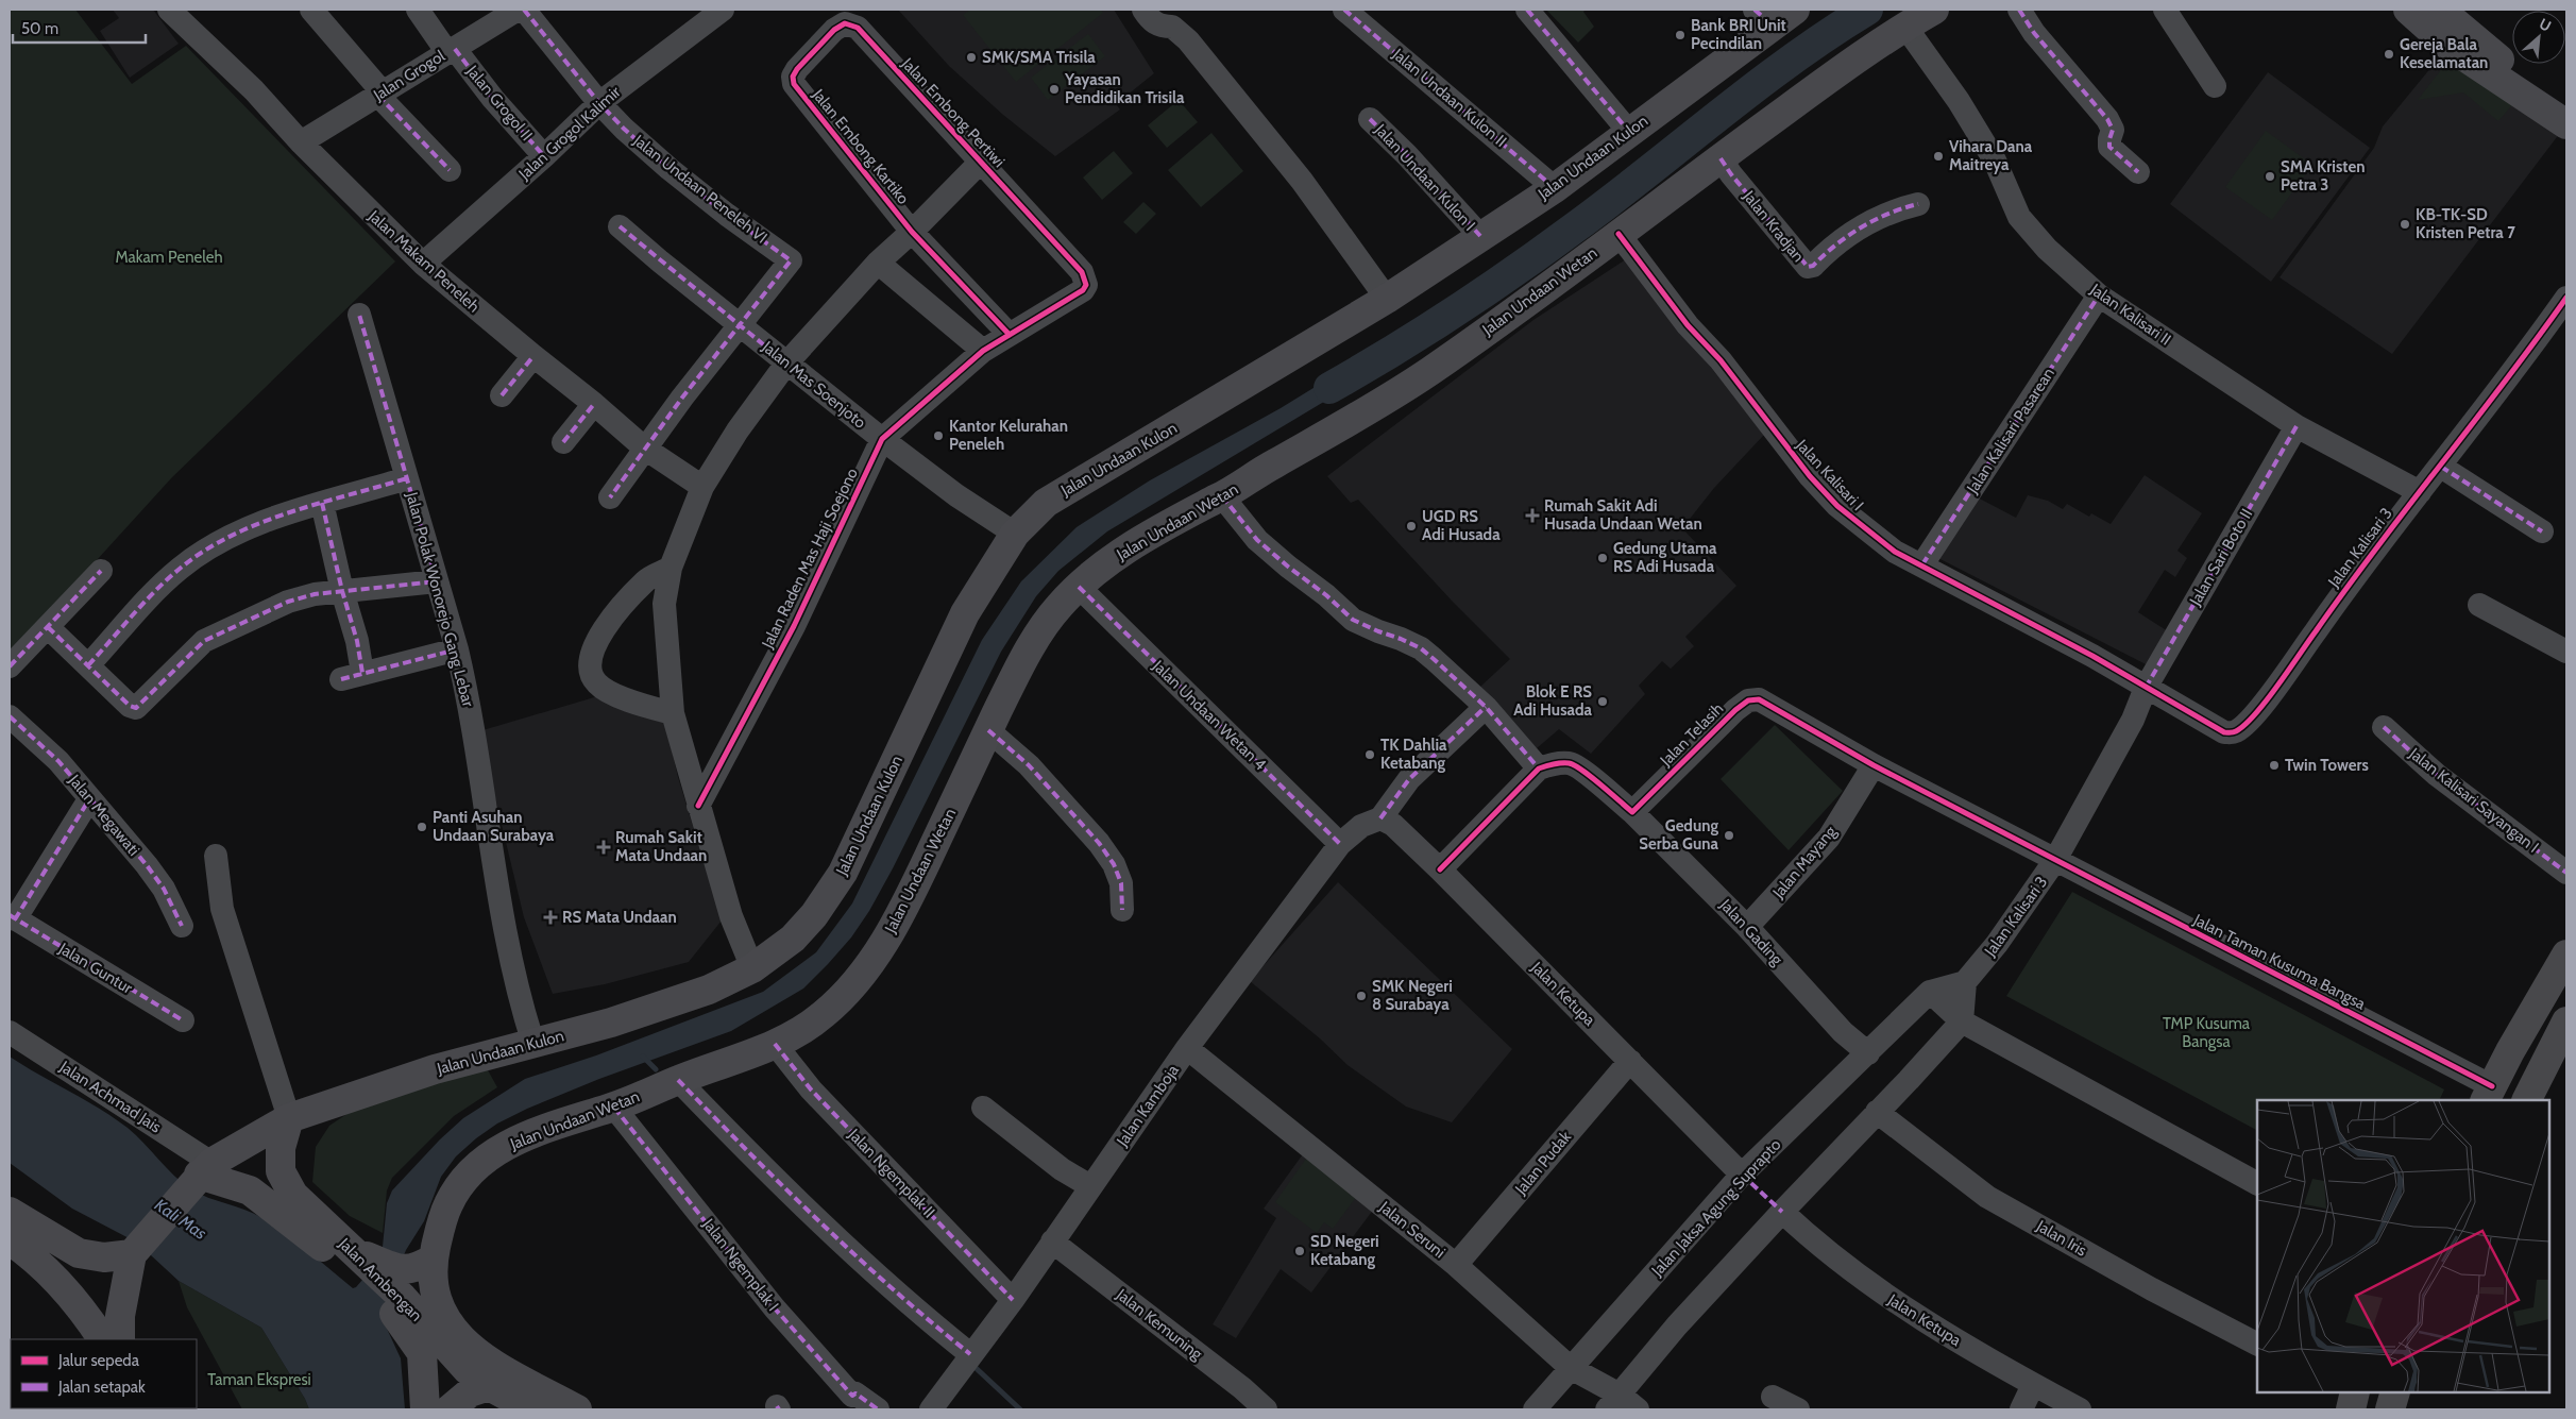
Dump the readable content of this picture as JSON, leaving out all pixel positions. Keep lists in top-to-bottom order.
{
  "streets": {
    "main road": ["Jalan Undaan Kulon", "Jalan Undaan Wetan", "Jalan Ambengan"],
    "street": [
      "Jalan Grogol",
      "Jalan Undaan Kulon II",
      "Jalan Grogol II",
      "Jalan Embong Pertiwi",
      "Jalan Grogol Kalimir",
      "Jalan Embong Kartiko",
      "Jalan Undaan Kulon I",
      "Jalan Undaan Peneleh VI",
      "Jalan Kradjan",
      "Jalan Makam Peneleh",
      "Jalan Kalisari II",
      "Jalan Mas Soenjoto",
      "Jalan Kalisari Pasarean",
      "Jalan Kalisari I",
      "Jalan Kalisari 3",
      "Jalan Sari Boto II",
      "Jalan Raden Mas Haji Soejono",
      "Jalan Polak Wonorejo Gang Lebar",
      "Jalan Undaan Wetan 4",
      "Jalan Telasih",
      "Jalan Kalisari Sayangan I",
      "Jalan Megawati",
      "Jalan Mayang",
      "Jalan Gading",
      "Jalan Taman Kusuma Bangsa",
      "Jalan Guntur",
      "Jalan Ketupa",
      "Jalan Achmad Jais",
      "Jalan Kamboja",
      "Jalan Pudak",
      "Jalan Ngemplak II",
      "Jalan Jaksa Agung Suprapto",
      "Jalan Seruni",
      "Jalan Iris",
      "Jalan Ngemplak I",
      "Jalan Kemuning"
    ]
  },
  "crossings": [
    ["Jalan Grogol", "Jalan Grogol II"],
    ["Jalan Grogol", "Jalan Makam Peneleh"],
    ["Jalan Undaan Kulon II", "Jalan Undaan Kulon"],
    ["Jalan Grogol II", "Jalan Grogol Kalimir"],
    ["Jalan Embong Pertiwi", "Jalan Embong Kartiko"],
    ["Jalan Embong Pertiwi", "Jalan Raden Mas Haji Soejono"],
    ["Jalan Grogol Kalimir", "Jalan Undaan Peneleh VI"],
    ["Jalan Grogol Kalimir", "Jalan Makam Peneleh"],
    ["Jalan Embong Kartiko", "Jalan Raden Mas Haji Soejono"],
    ["Jalan Undaan Kulon", "Jalan Undaan Kulon I"],
    ["Jalan Undaan Kulon", "Jalan Mas Soenjoto"],
    ["Jalan Undaan Kulon", "Jalan Polak Wonorejo Gang Lebar"],
    ["Jalan Undaan Kulon", "Jalan Achmad Jais"],
    ["Jalan Undaan Kulon", "Jalan Ambengan"],
    ["Jalan Undaan Peneleh VI", "Jalan Mas Soenjoto"],
    ["Jalan Kradjan", "Jalan Undaan Wetan"],
    ["Jalan Undaan Wetan", "Jalan Kalisari II"],
    ["Jalan Undaan Wetan", "Jalan Kalisari I"],
    ["Jalan Undaan Wetan", "Jalan Undaan Wetan 4"],
    ["Jalan Undaan Wetan", "Jalan Ngemplak II"],
    ["Jalan Undaan Wetan", "Jalan Ngemplak I"],
    ["Jalan Undaan Wetan", "Jalan Ambengan"],
    ["Jalan Kalisari II", "Jalan Kalisari Pasarean"],
    ["Jalan Kalisari II", "Jalan Kalisari 3"],
    ["Jalan Kalisari II", "Jalan Sari Boto II"],
    ["Jalan Mas Soenjoto", "Jalan Raden Mas Haji Soejono"],
    ["Jalan Kalisari Pasarean", "Jalan Kalisari I"],
    ["Jalan Kalisari I", "Jalan Kalisari 3"],
    ["Jalan Kalisari I", "Jalan Sari Boto II"],
    ["Jalan Kalisari 3", "Jalan Sari Boto II"],
    ["Jalan Kalisari 3", "Jalan Telasih"],
    ["Jalan Kalisari 3", "Jalan Taman Kusuma Bangsa"],
    ["Jalan Undaan Wetan 4", "Jalan Kamboja"],
    ["Jalan Telasih", "Jalan Mayang"],
    ["Jalan Telasih", "Jalan Gading"],
    ["Jalan Telasih", "Jalan Taman Kusuma Bangsa"],
    ["Jalan Mayang", "Jalan Gading"],
    ["Jalan Gading", "Jalan Jaksa Agung Suprapto"],
    ["Jalan Ketupa", "Jalan Kamboja"],
    ["Jalan Ketupa", "Jalan Pudak"],
    ["Jalan Ketupa", "Jalan Jaksa Agung Suprapto"],
    ["Jalan Kamboja", "Jalan Ngemplak II"],
    ["Jalan Kamboja", "Jalan Seruni"],
    ["Jalan Kamboja", "Jalan Kemuning"],
    ["Jalan Pudak", "Jalan Seruni"],
    ["Jalan Jaksa Agung Suprapto", "Jalan Seruni"]
  ],
  "water": ["Kali Mas"],
  "parks": ["Makam Peneleh", "TMP Kusuma Bangsa", "Taman Ekspresi"],
  "places": {
    "other": [
      "Bank BRI Unit Pecindilan",
      "Gereja Bala Keselamatan",
      "SMK/SMA Trisila",
      "Yayasan Pendidikan Trisila",
      "Vihara Dana Maitreya",
      "SMA Kristen Petra 3",
      "KB-TK-SD Kristen Petra 7",
      "Kantor Kelurahan Peneleh",
      "UGD RS Adi Husada",
      "Gedung Utama RS Adi Husada",
      "Blok E RS Adi Husada",
      "TK Dahlia Ketabang",
      "Twin Towers",
      "Panti Asuhan Undaan Surabaya",
      "Gedung Serba Guna",
      "SMK Negeri 8 Surabaya",
      "SD Negeri Ketabang"
    ],
    "health": ["Rumah Sakit Adi Husada Undaan Wetan", "Rumah Sakit Mata Undaan", "RS Mata Undaan"]
  },
  "legend": ["Jalur sepeda", "Jalan setapak"],
  "scale_bar": "50 m",
  "north": "top right"
}
